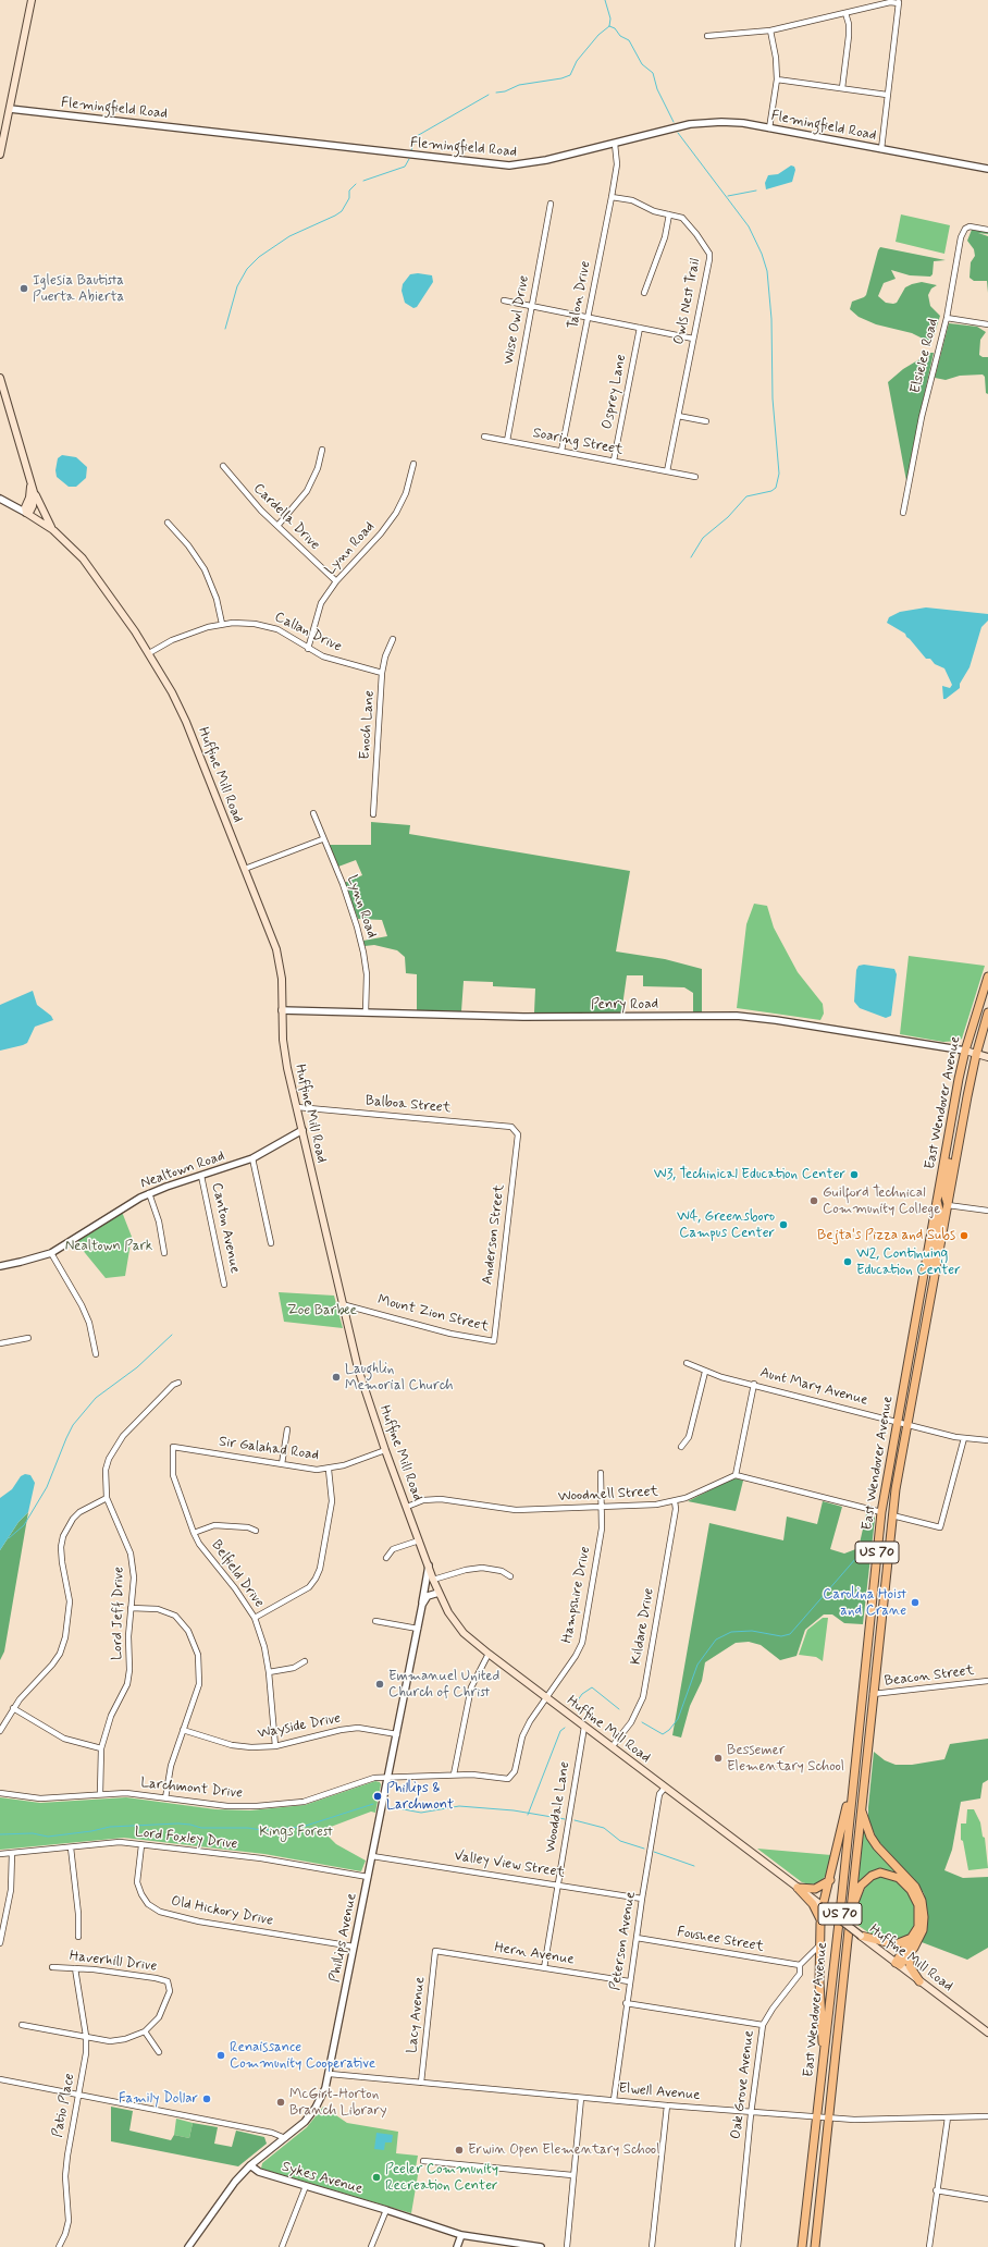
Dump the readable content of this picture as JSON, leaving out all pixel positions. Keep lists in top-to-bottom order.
{
  "streets": {
    "highway": ["East Wendover Avenue", "US 70"],
    "main road": ["Huffine Mill Road"],
    "street": [
      "Flemingfield Road",
      "Talon Drive",
      "Owls Nest Trail",
      "Wise Owl Drive",
      "Elsielee Road",
      "Osprey Lane",
      "Soaring Street",
      "Cardella Drive",
      "Lynn Road",
      "Callan Drive",
      "Enoch Lane",
      "Penry Road",
      "Balboa Street",
      "Nealtown Road",
      "Canton Avenue",
      "Anderson Street",
      "Mount Zion Street",
      "Aunt Mary Avenue",
      "Sir Galahad Road",
      "Woodnell Street",
      "Belfield Drive",
      "Hampshire Drive",
      "Lord Jeff Drive",
      "Kildare Drive",
      "Beacon Street",
      "Wayside Drive",
      "Larchmont Drive",
      "Wooddale Lane",
      "Lord Foxley Drive",
      "Valley View Street",
      "Old Hickory Drive",
      "Phillips Avenue",
      "Foushee Street",
      "Peterson Avenue",
      "Hern Avenue",
      "Haverhill Drive",
      "Lacy Avenue",
      "Oak Grove Avenue",
      "Elwell Avenue",
      "Patio Place",
      "Sykes Avenue"
    ]
  },
  "crossings": [
    ["Flemingfield Road", "Talon Drive"],
    ["Talon Drive", "Owls Nest Trail"],
    ["Talon Drive", "Soaring Street"],
    ["Owls Nest Trail", "Soaring Street"],
    ["Wise Owl Drive", "Soaring Street"],
    ["Osprey Lane", "Soaring Street"],
    ["Cardella Drive", "Lynn Road"],
    ["Lynn Road", "Callan Drive"],
    ["Lynn Road", "Penry Road"],
    ["Callan Drive", "Enoch Lane"],
    ["Callan Drive", "Huffine Mill Road"],
    ["Huffine Mill Road", "Penry Road"],
    ["Huffine Mill Road", "Balboa Street"],
    ["Huffine Mill Road", "Nealtown Road"],
    ["Huffine Mill Road", "Mount Zion Street"],
    ["Huffine Mill Road", "Sir Galahad Road"],
    ["Huffine Mill Road", "Woodnell Street"],
    ["Huffine Mill Road", "Hampshire Drive"],
    ["Huffine Mill Road", "Kildare Drive"],
    ["Huffine Mill Road", "Wooddale Lane"],
    ["Huffine Mill Road", "Phillips Avenue"],
    ["Huffine Mill Road", "Peterson Avenue"],
    ["Penry Road", "East Wendover Avenue"],
    ["East Wendover Avenue", "Aunt Mary Avenue"],
    ["East Wendover Avenue", "Beacon Street"],
    ["East Wendover Avenue", "Elwell Avenue"],
    ["Balboa Street", "Anderson Street"],
    ["Nealtown Road", "Canton Avenue"],
    ["Anderson Street", "Mount Zion Street"],
    ["Sir Galahad Road", "Belfield Drive"],
    ["Woodnell Street", "Hampshire Drive"],
    ["Woodnell Street", "Kildare Drive"],
    ["Belfield Drive", "Wayside Drive"],
    ["Hampshire Drive", "Larchmont Drive"],
    ["Lord Jeff Drive", "Larchmont Drive"],
    ["Wayside Drive", "Phillips Avenue"],
    ["Larchmont Drive", "Phillips Avenue"],
    ["Wooddale Lane", "Valley View Street"],
    ["Wooddale Lane", "Hern Avenue"],
    ["Lord Foxley Drive", "Old Hickory Drive"],
    ["Lord Foxley Drive", "Phillips Avenue"],
    ["Valley View Street", "Phillips Avenue"],
    ["Valley View Street", "Peterson Avenue"],
    ["Old Hickory Drive", "Phillips Avenue"],
    ["Phillips Avenue", "Elwell Avenue"],
    ["Phillips Avenue", "Sykes Avenue"],
    ["Foushee Street", "Peterson Avenue"],
    ["Foushee Street", "Oak Grove Avenue"],
    ["Peterson Avenue", "Hern Avenue"],
    ["Peterson Avenue", "Elwell Avenue"],
    ["Hern Avenue", "Lacy Avenue"],
    ["Haverhill Drive", "Patio Place"],
    ["Lacy Avenue", "Elwell Avenue"],
    ["Oak Grove Avenue", "Elwell Avenue"]
  ],
  "parks": ["Nealtown Park", "Zoe Barbee", "Kings Forest"],
  "places": [
    "Iglesia Bautista Puerta Abierta",
    "W3, Techinical Education Center",
    "Guilford Technical Community College",
    "W4, Greensboro Campus Center",
    "Bejta's Pizza and Subs",
    "W2, Continuing Education Center",
    "Laughlin Memorial Church",
    "Carolina Hoist and Crane",
    "Emmanuel United Church of Christ",
    "Bessemer Elementary School",
    "Phillips & Larchmont",
    "Renaissance Community Cooperative",
    "Family Dollar",
    "McGirt-Horton Branch Library",
    "Erwin Open Elementary School",
    "Peeler Community Recreation Center"
  ]
}
